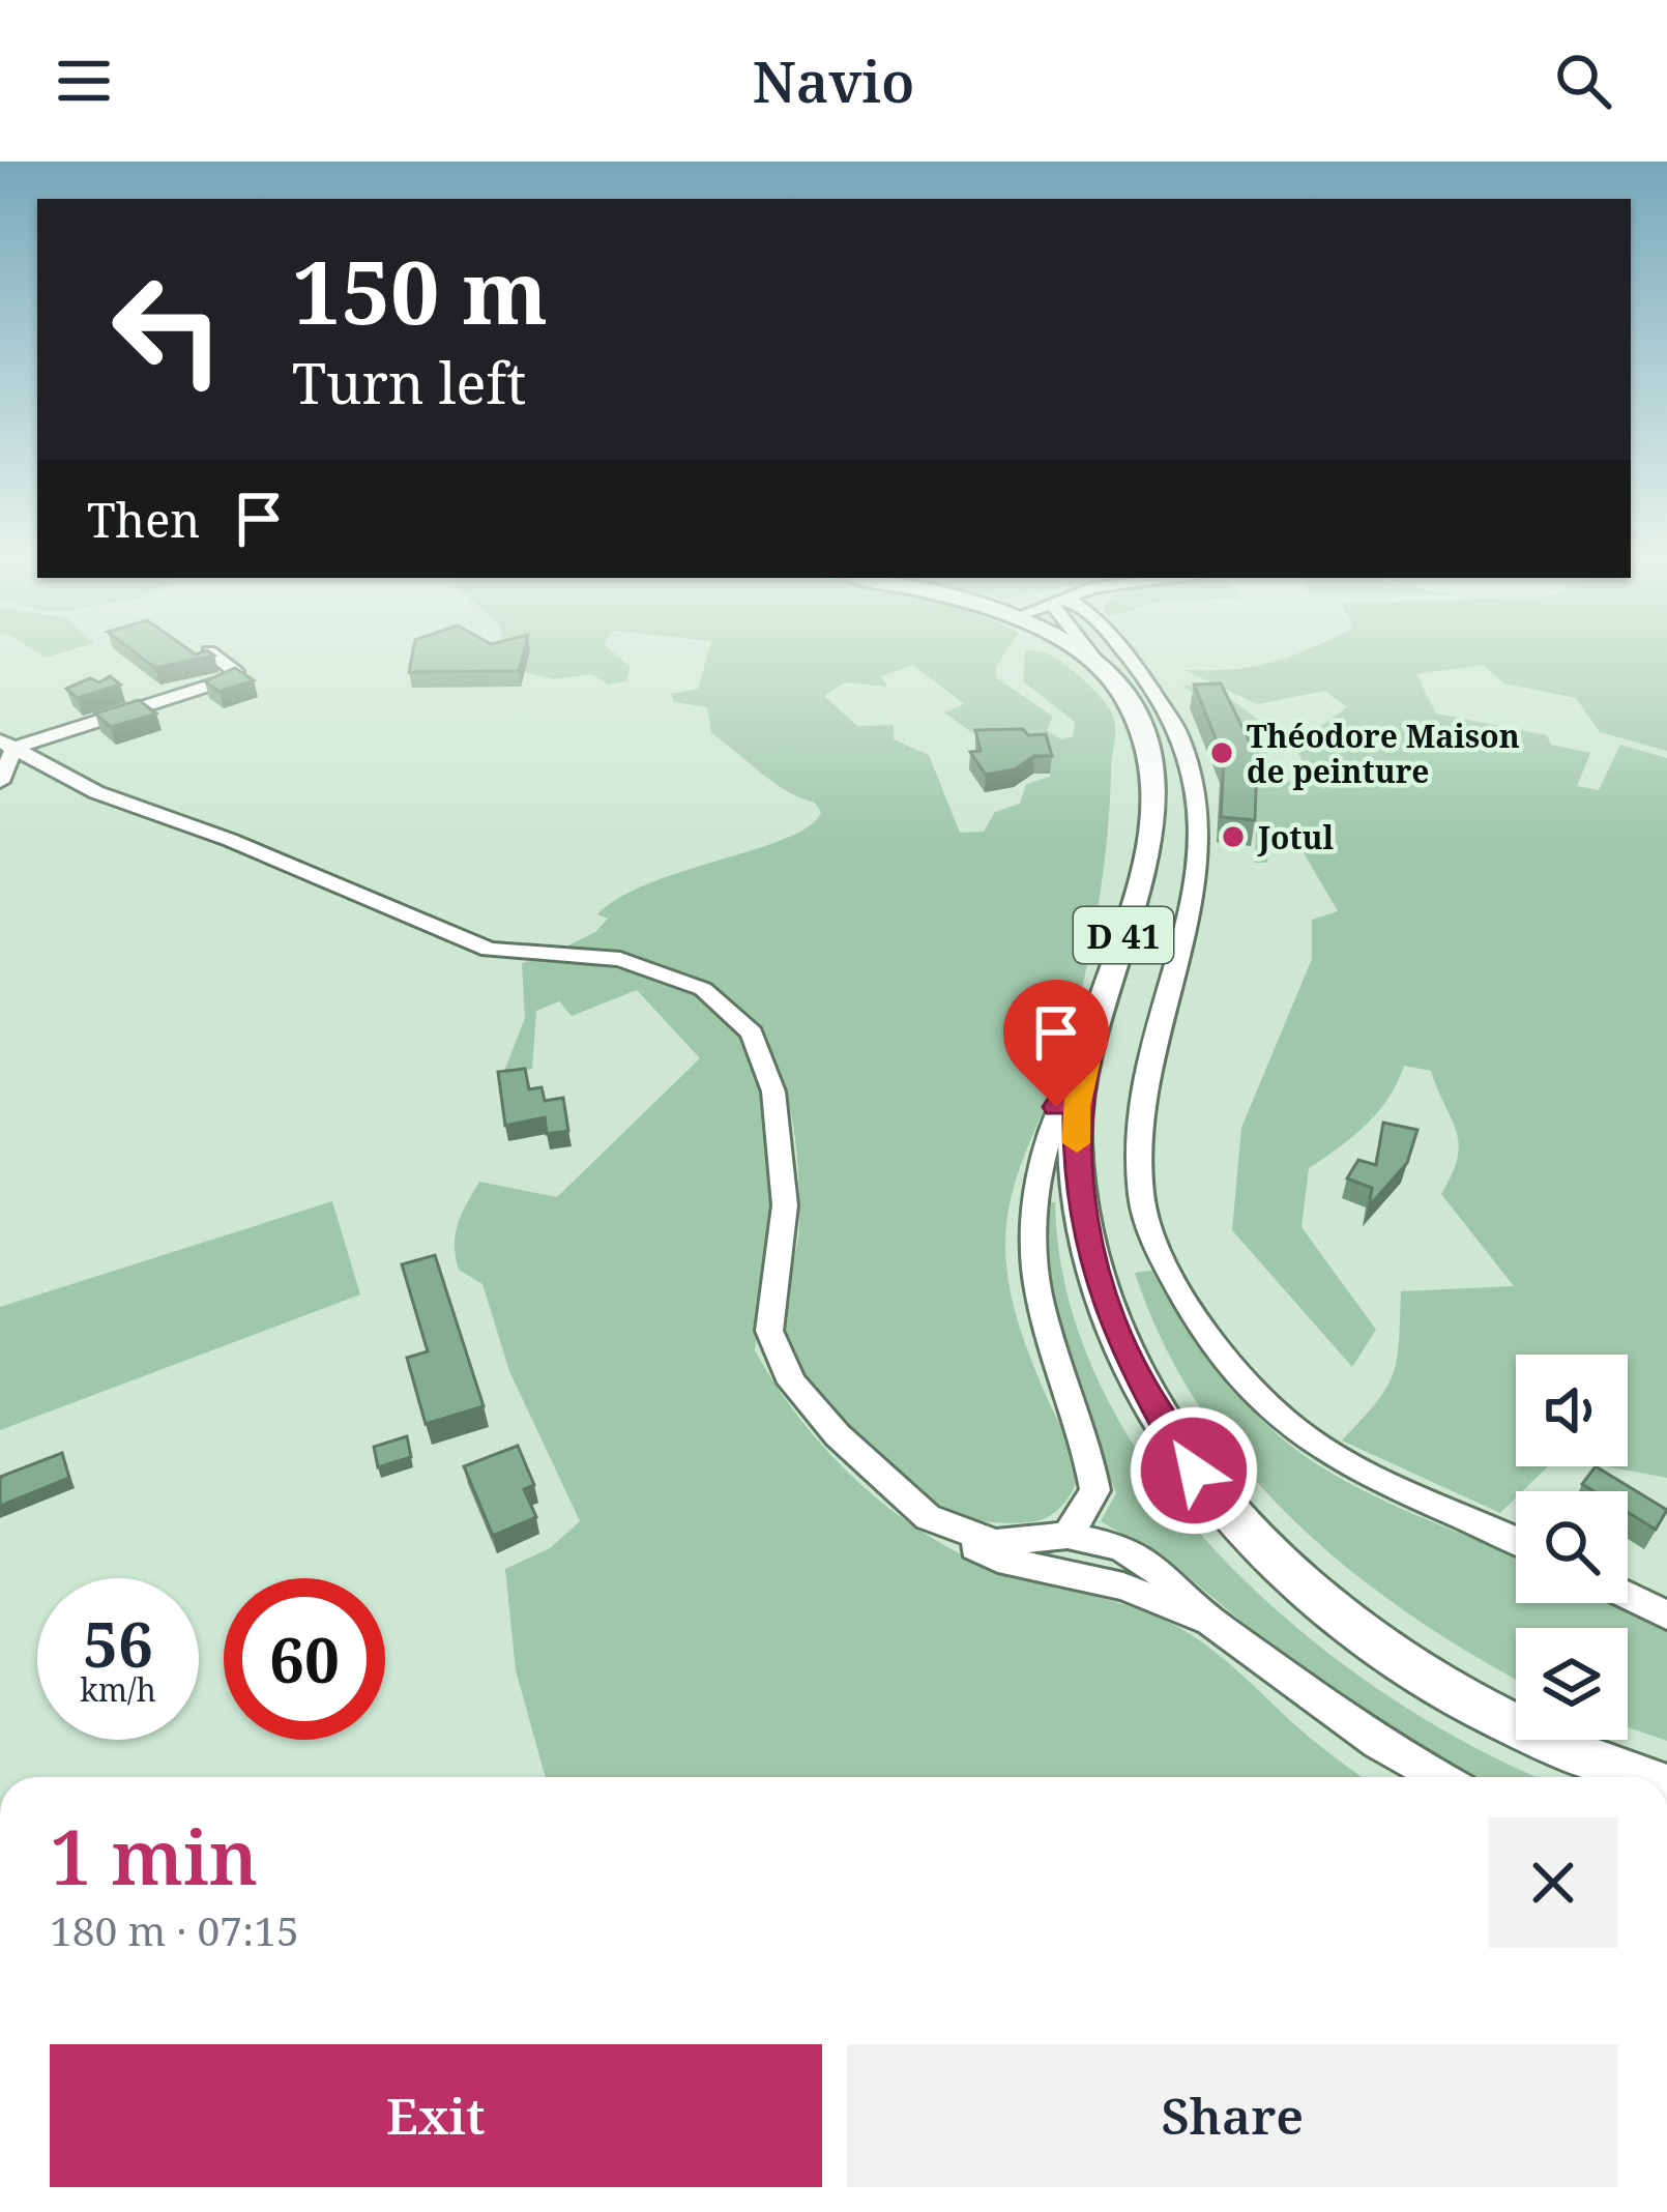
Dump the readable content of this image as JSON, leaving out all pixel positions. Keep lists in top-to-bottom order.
{
  "streets": {
    "main road": ["D 41"]
  },
  "places": ["Théodore Maison de peinture", "Jotul"],
  "page": {
    "header": "Navio",
    "turn": ["150 m", "Turn left"],
    "then": "Then",
    "speed": "56 km/h",
    "limit": "60",
    "heading": ["1 min", "180 m · 07:15"],
    "buttons": ["Exit", "Share"]
  }
}
